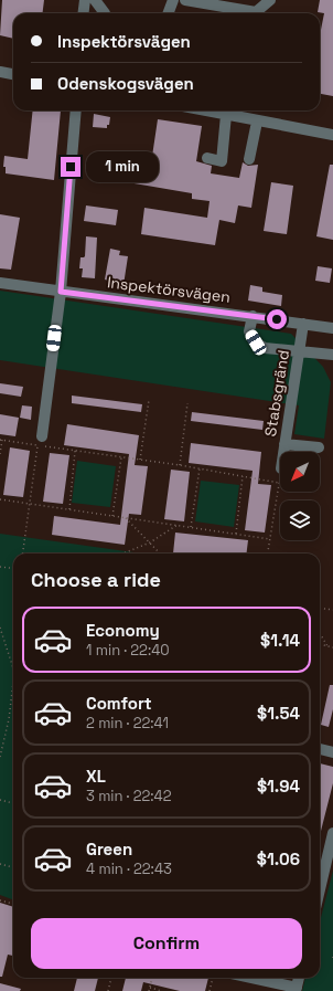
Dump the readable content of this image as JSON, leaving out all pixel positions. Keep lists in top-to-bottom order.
{
  "streets": {
    "street": ["Inspektörsvägen", "Stabsgränd"]
  },
  "crossings": [
    ["Inspektörsvägen", "Stabsgränd"]
  ],
  "north": "bottom left",
  "page": {
    "banner": ["Inspektörsvägen", "Odenskogsvägen"],
    "bubble": "1 min",
    "heading": "Choose a ride",
    "list": [
      {
        "name": "Economy",
        "note": "1 min · 22:40",
        "value": "$1.14"
      },
      {
        "name": "Comfort",
        "note": "2 min · 22:41",
        "value": "$1.54"
      },
      {
        "name": "XL",
        "note": "3 min · 22:42",
        "value": "$1.94"
      },
      {
        "name": "Green",
        "note": "4 min · 22:43",
        "value": "$1.06"
      }
    ],
    "buttons": "Confirm"
  }
}
